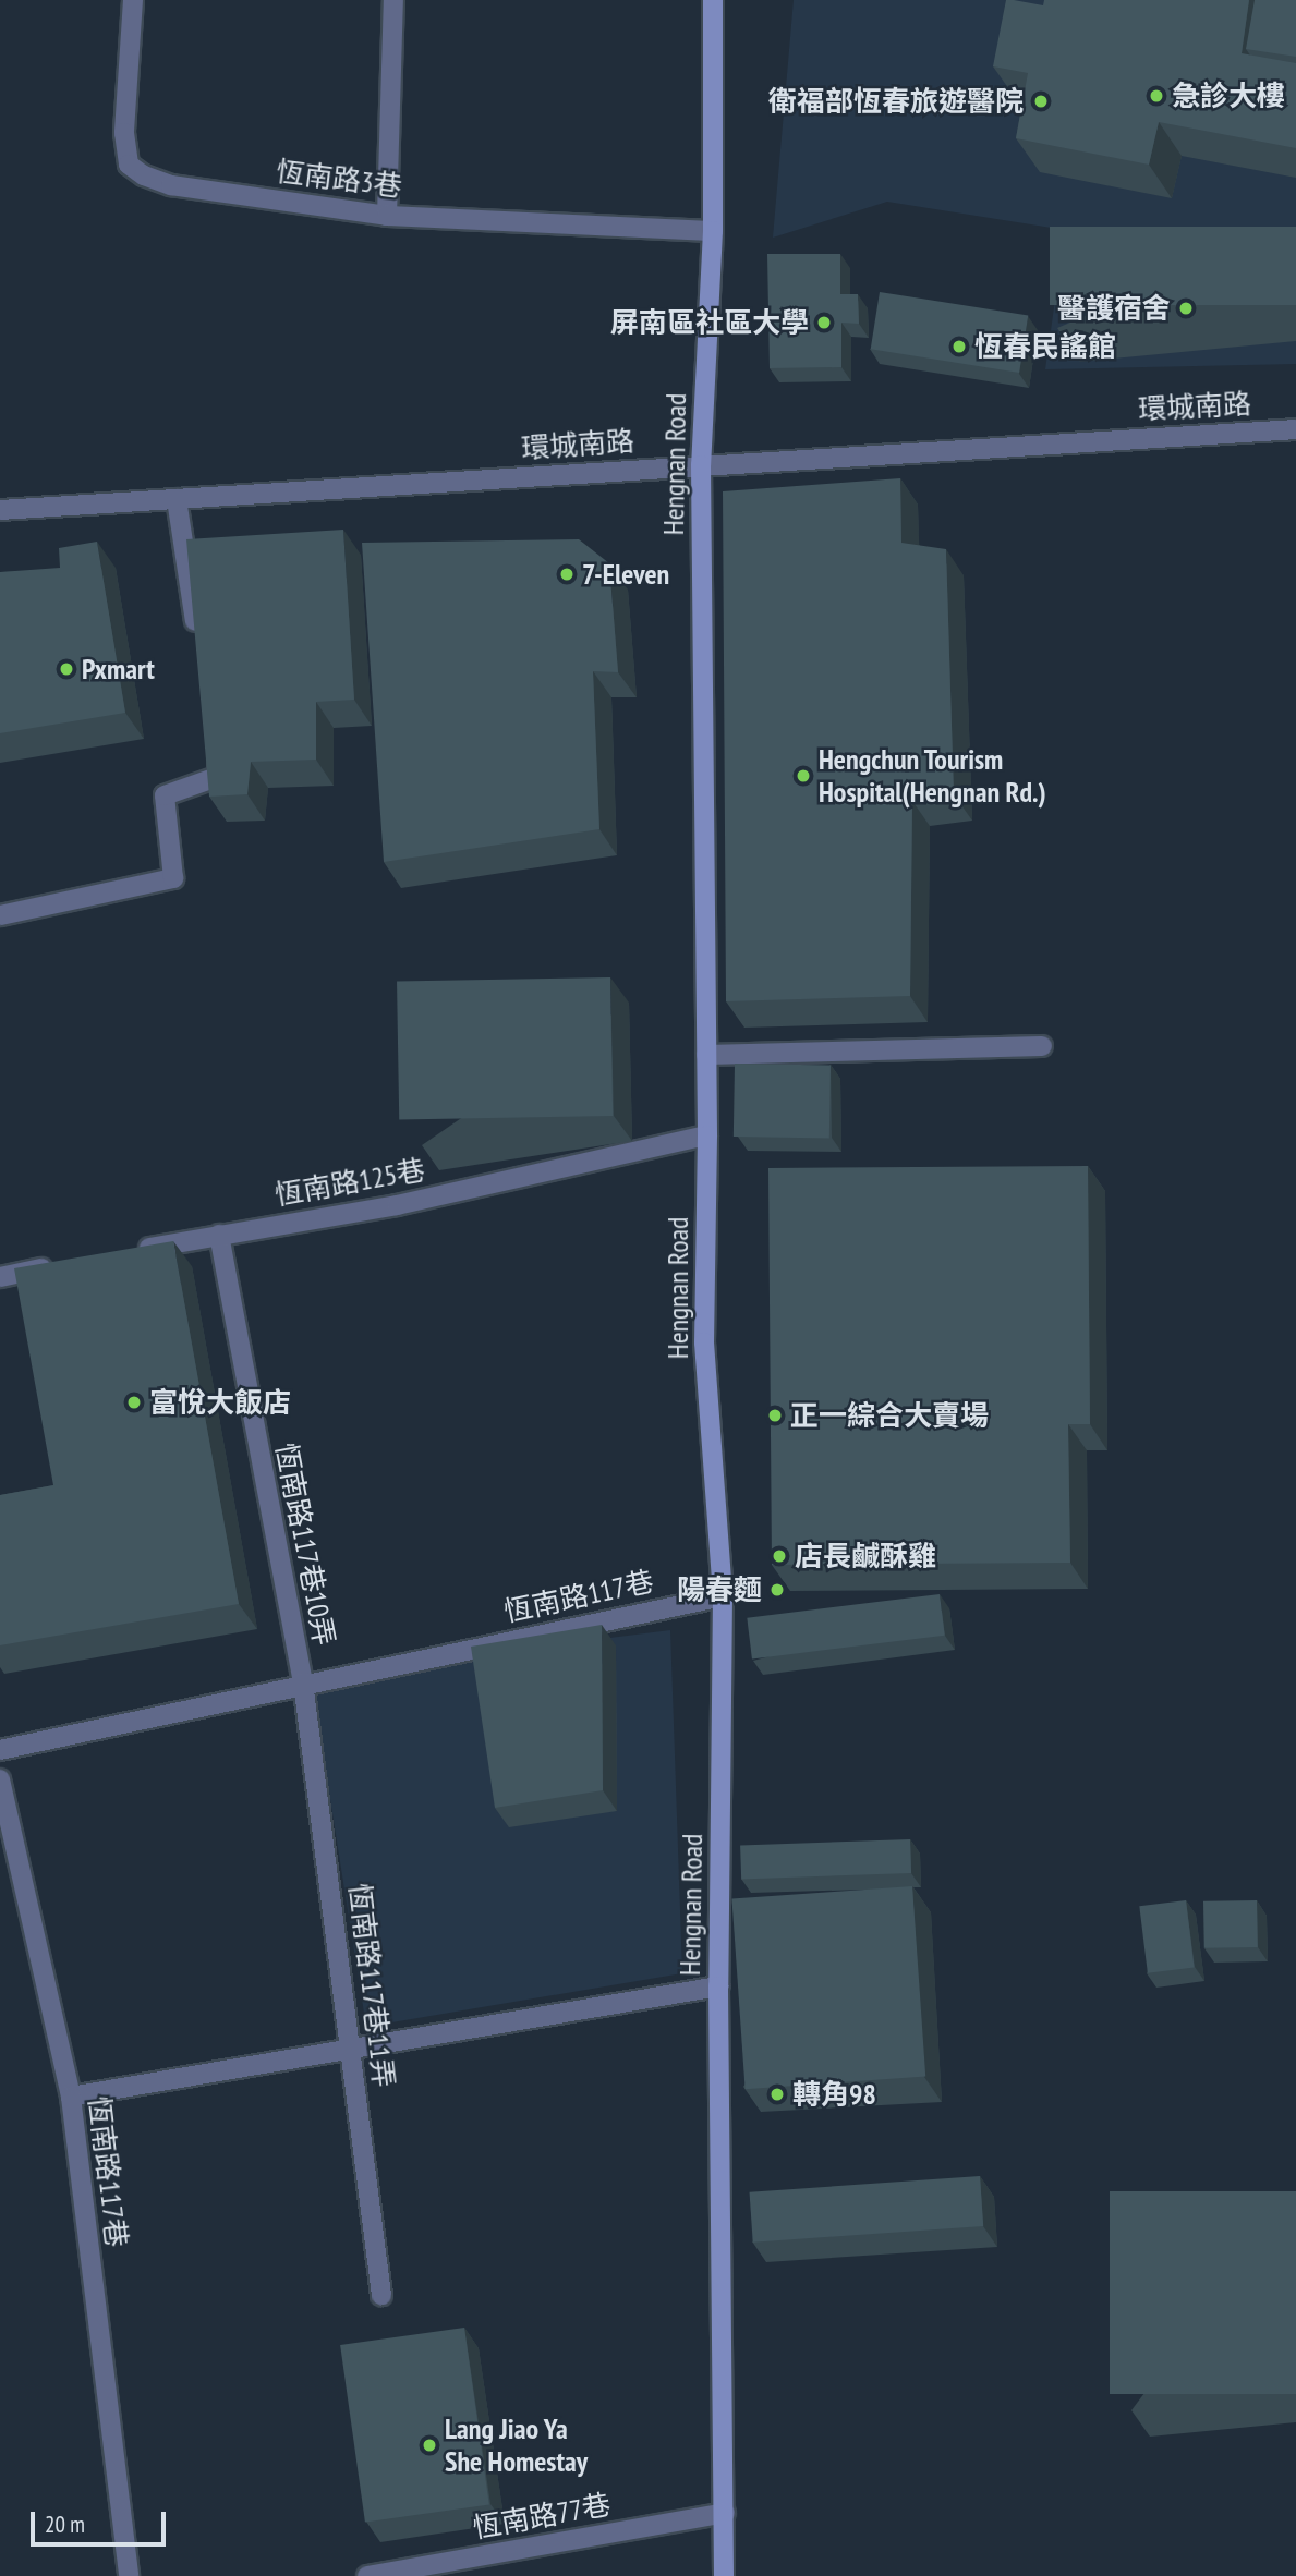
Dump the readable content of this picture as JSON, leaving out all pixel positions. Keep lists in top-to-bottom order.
{
  "streets": {
    "street": [
      "恆南路3巷",
      "環城南路",
      "Hengnan Road",
      "恆南路125巷",
      "恆南路117巷10弄",
      "恆南路117巷",
      "恆南路117巷11弄",
      "恆南路77巷"
    ]
  },
  "crossings": [
    ["恆南路3巷", "Hengnan Road"],
    ["環城南路", "Hengnan Road"],
    ["Hengnan Road", "恆南路125巷"],
    ["Hengnan Road", "恆南路117巷"],
    ["Hengnan Road", "恆南路77巷"],
    ["恆南路125巷", "恆南路117巷10弄"],
    ["恆南路117巷10弄", "恆南路117巷"],
    ["恆南路117巷10弄", "恆南路117巷11弄"],
    ["恆南路117巷", "恆南路117巷11弄"]
  ],
  "places": [
    "急診大樓",
    "衛福部恆春旅遊醫院",
    "醫護宿舍",
    "屏南區社區大學",
    "恆春民謠館",
    "7-Eleven",
    "Pxmart",
    "Hengchun Tourism Hospital(Hengnan Rd.)",
    "富悅大飯店",
    "正一綜合大賣場",
    "店長鹹酥雞",
    "陽春麵",
    "轉角98",
    "Lang Jiao Ya She Homestay"
  ],
  "scale_bar": "20 m"
}
